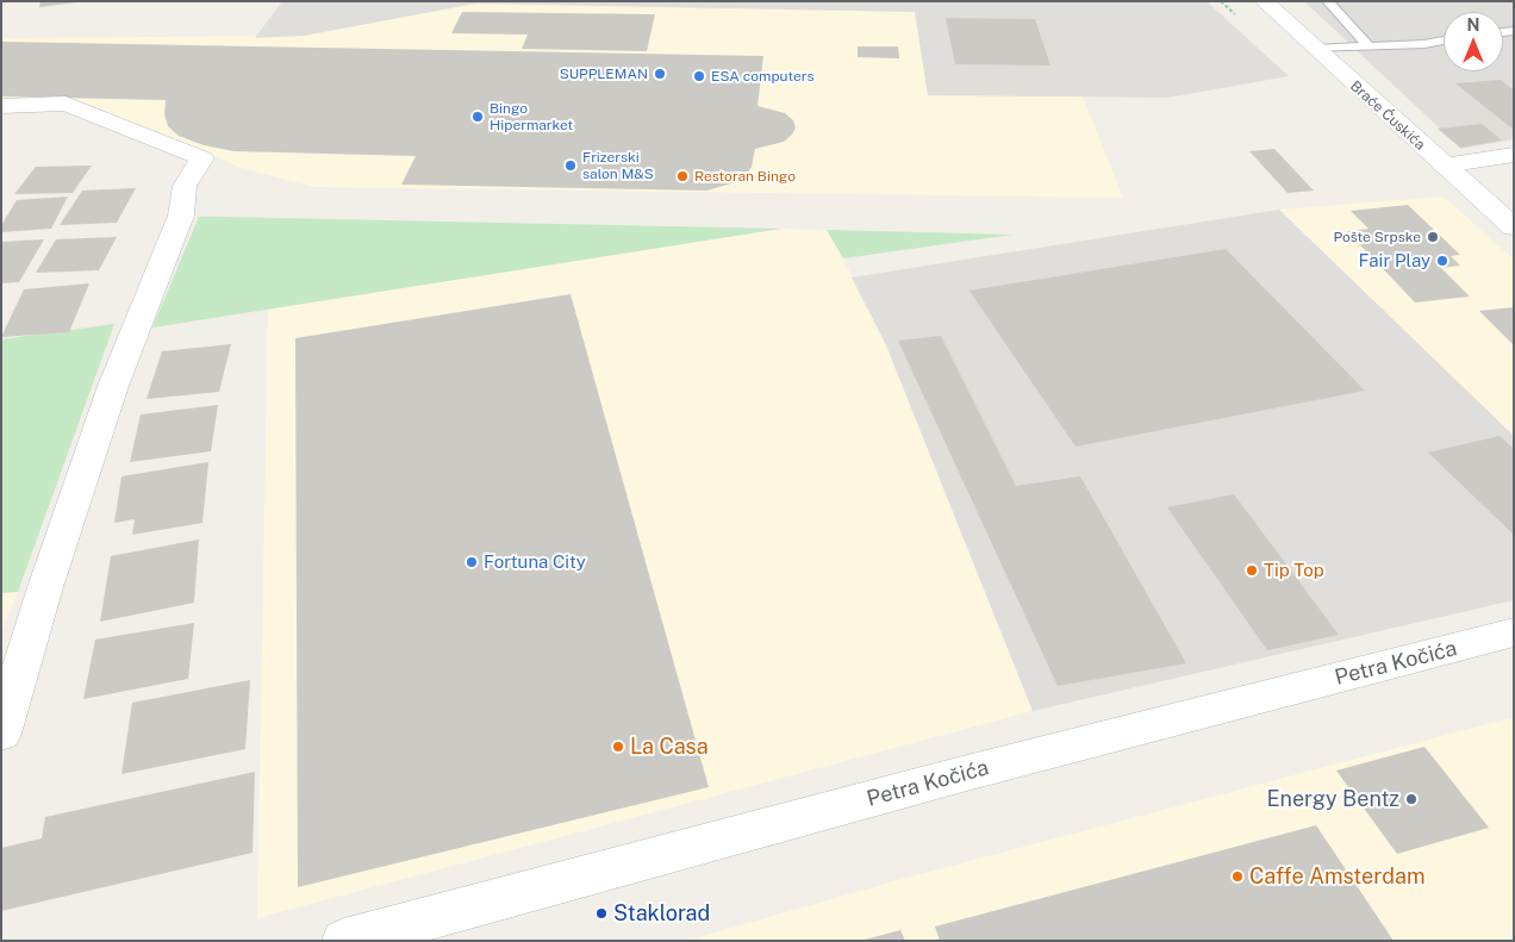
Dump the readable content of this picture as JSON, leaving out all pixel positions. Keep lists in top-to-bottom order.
{
  "streets": {
    "street": ["Braće Ćuskića", "Petra Kočića"]
  },
  "places": [
    "SUPPLEMAN",
    "ESA computers",
    "Bingo Hipermarket",
    "Frizerski salon M&S",
    "Restoran Bingo",
    "Pošte Srpske",
    "Fair Play",
    "Fortuna City",
    "Tip Top",
    "La Casa",
    "Energy Bentz",
    "Caffe Amsterdam",
    "Staklorad"
  ],
  "north": "top"
}
